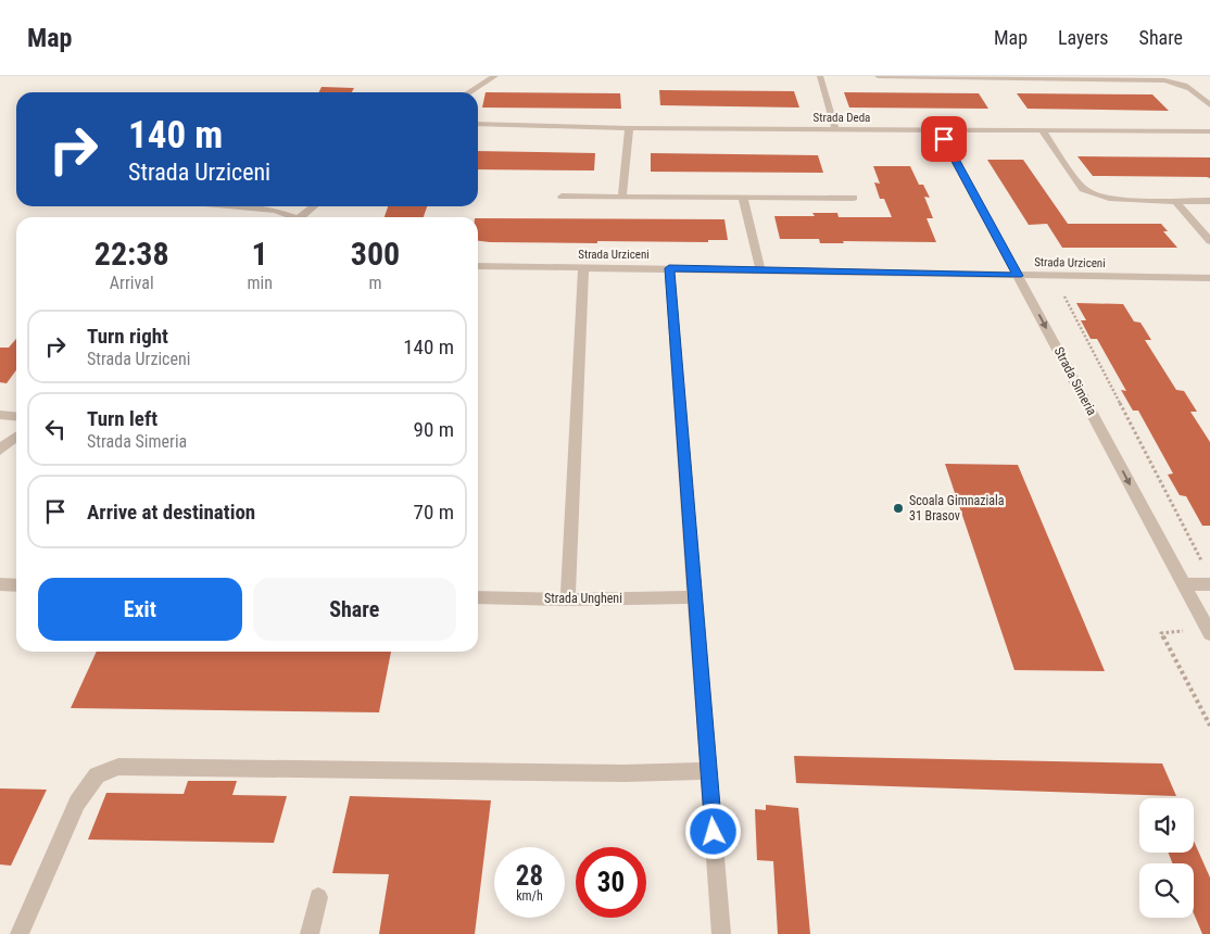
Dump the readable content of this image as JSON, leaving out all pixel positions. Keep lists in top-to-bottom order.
{
  "streets": {
    "street": [
      "Strada Deda",
      "Strada Urziceni",
      "Strada Simeria",
      "Strada Ungheni"
    ]
  },
  "crossings": [
    ["Strada Deda", "Strada Simeria"],
    ["Strada Urziceni", "Strada Simeria"]
  ],
  "one_way": ["Strada Simeria"],
  "places": ["Scoala Gimnaziala 31 Brasov"],
  "page": {
    "header": "Map",
    "nav": ["Map", "Layers", "Share"],
    "turn": ["140 m", "Strada Urziceni"],
    "eta": [
      "22:38",
      "Arrival",
      "1",
      "min",
      "300",
      "m"
    ],
    "list": [
      {
        "name": "Turn right",
        "note": "Strada Urziceni",
        "value": "140 m"
      },
      {
        "name": "Turn left",
        "note": "Strada Simeria",
        "value": "90 m"
      },
      {
        "name": "Arrive at destination",
        "value": "70 m"
      }
    ],
    "buttons": ["Exit", "Share"],
    "speed": "28 km/h",
    "limit": "30"
  }
}
